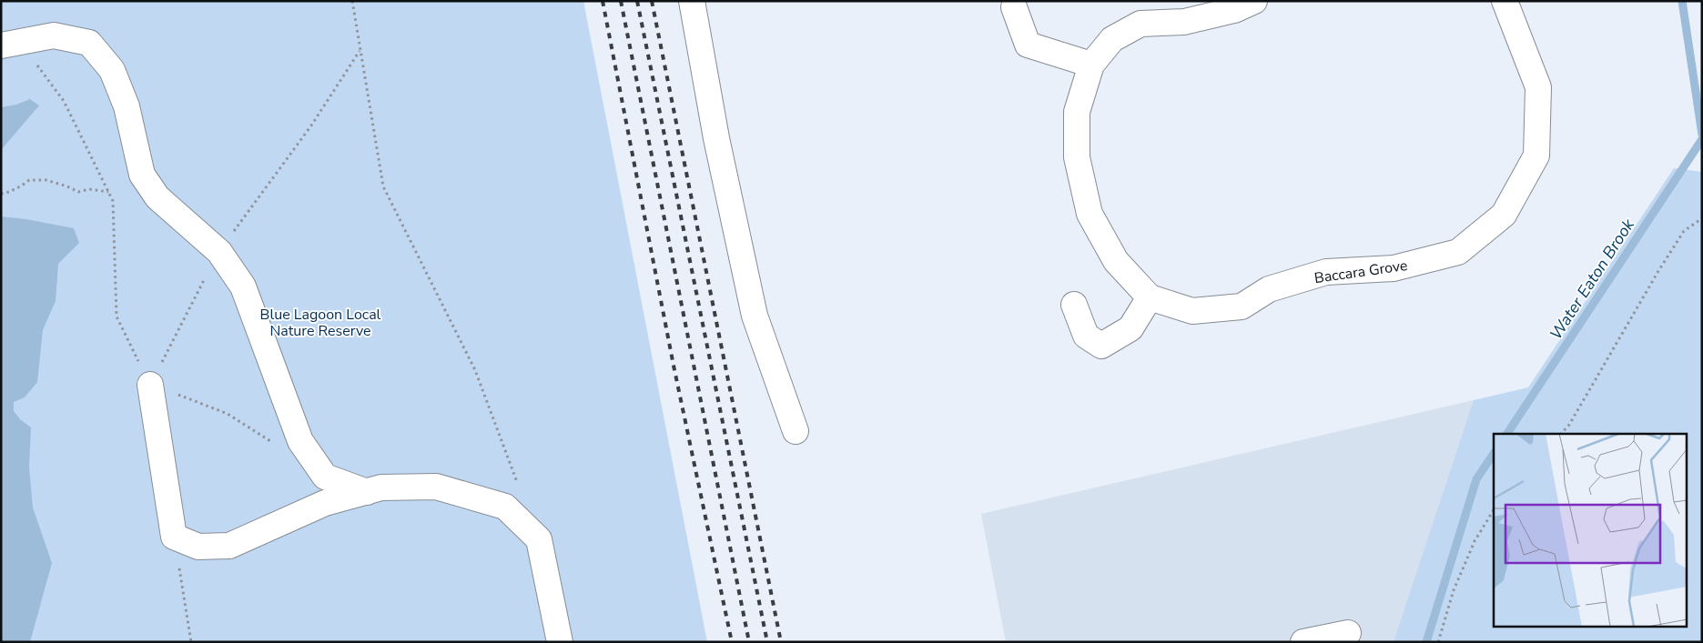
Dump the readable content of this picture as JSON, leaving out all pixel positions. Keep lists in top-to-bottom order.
{
  "streets": {
    "street": ["Baccara Grove"]
  },
  "water": ["Water Eaton Brook"],
  "parks": ["Blue Lagoon Local Nature Reserve"]
}
